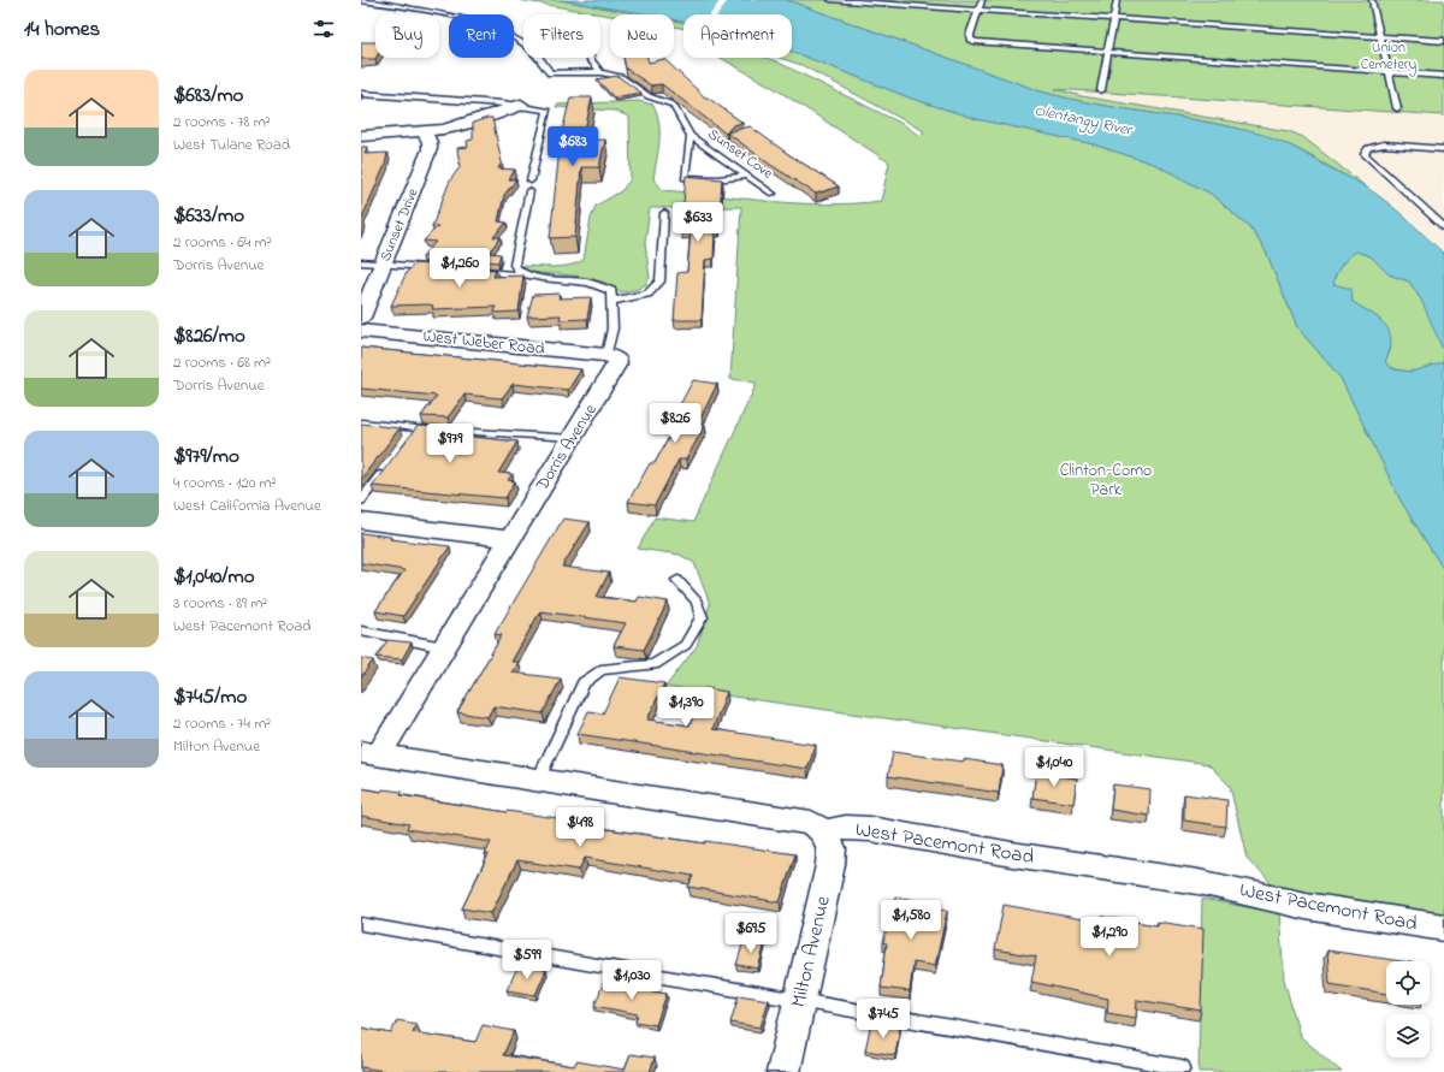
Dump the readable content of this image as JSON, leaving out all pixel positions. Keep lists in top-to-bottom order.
{
  "streets": {
    "street": [
      "Sunset Drive",
      "West Weber Road",
      "Dorris Avenue",
      "West Pacemont Road",
      "Milton Avenue"
    ],
    "lane": ["Sunset Cove"]
  },
  "crossings": [
    ["West Weber Road", "Dorris Avenue"],
    ["West Pacemont Road", "Milton Avenue"]
  ],
  "water": ["Olentangy River"],
  "parks": ["Union Cemetery", "Clinton-Como Park"],
  "page": {
    "heading": "14 homes",
    "chip": [
      "Buy",
      "Rent",
      "Filters",
      "New",
      "Apartment"
    ],
    "list": [
      {
        "name": "$683/mo",
        "note": "2 rooms · 78 m² · West Tulane Road"
      },
      {
        "name": "$633/mo",
        "note": "2 rooms · 64 m² · Dorris Avenue"
      },
      {
        "name": "$826/mo",
        "note": "2 rooms · 68 m² · Dorris Avenue"
      },
      {
        "name": "$979/mo",
        "note": "4 rooms · 120 m² · West California Avenue"
      },
      {
        "name": "$1,040/mo",
        "note": "3 rooms · 89 m² · West Pacemont Road"
      },
      {
        "name": "$745/mo",
        "note": "2 rooms · 74 m² · Milton Avenue"
      }
    ],
    "price": [
      "$683",
      "$633",
      "$1,260",
      "$826",
      "$979",
      "$1,390",
      "$1,040",
      "$498",
      "$1,580",
      "$695",
      "$1,290",
      "$599",
      "$1,030",
      "$745"
    ]
  }
}
